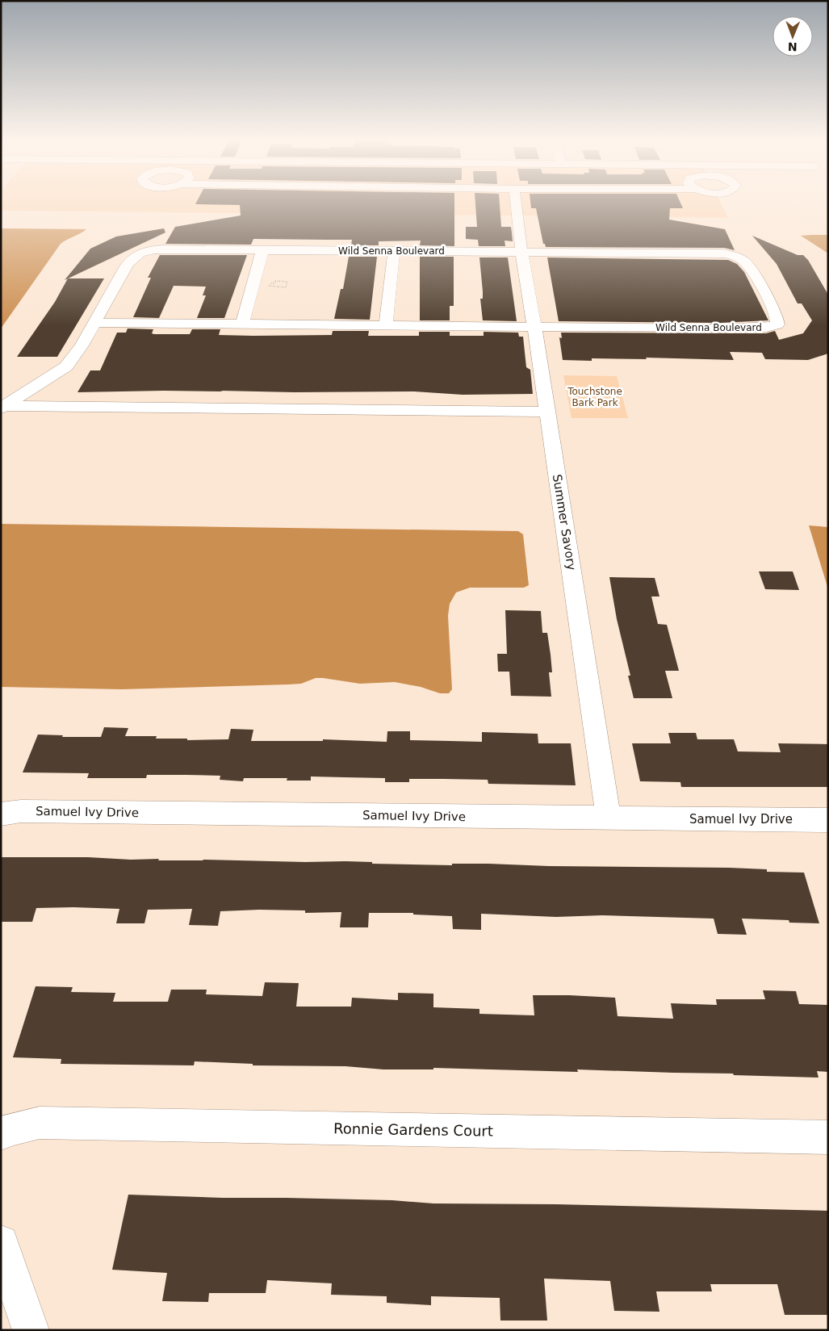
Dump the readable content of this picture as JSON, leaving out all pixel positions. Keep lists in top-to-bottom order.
{
  "streets": {
    "street": [
      "Wild Senna Boulevard",
      "Summer Savory",
      "Samuel Ivy Drive",
      "Ronnie Gardens Court"
    ]
  },
  "crossings": [
    ["Wild Senna Boulevard", "Summer Savory"],
    ["Summer Savory", "Samuel Ivy Drive"]
  ],
  "parks": ["Touchstone Bark Park"],
  "north": "bottom"
}
